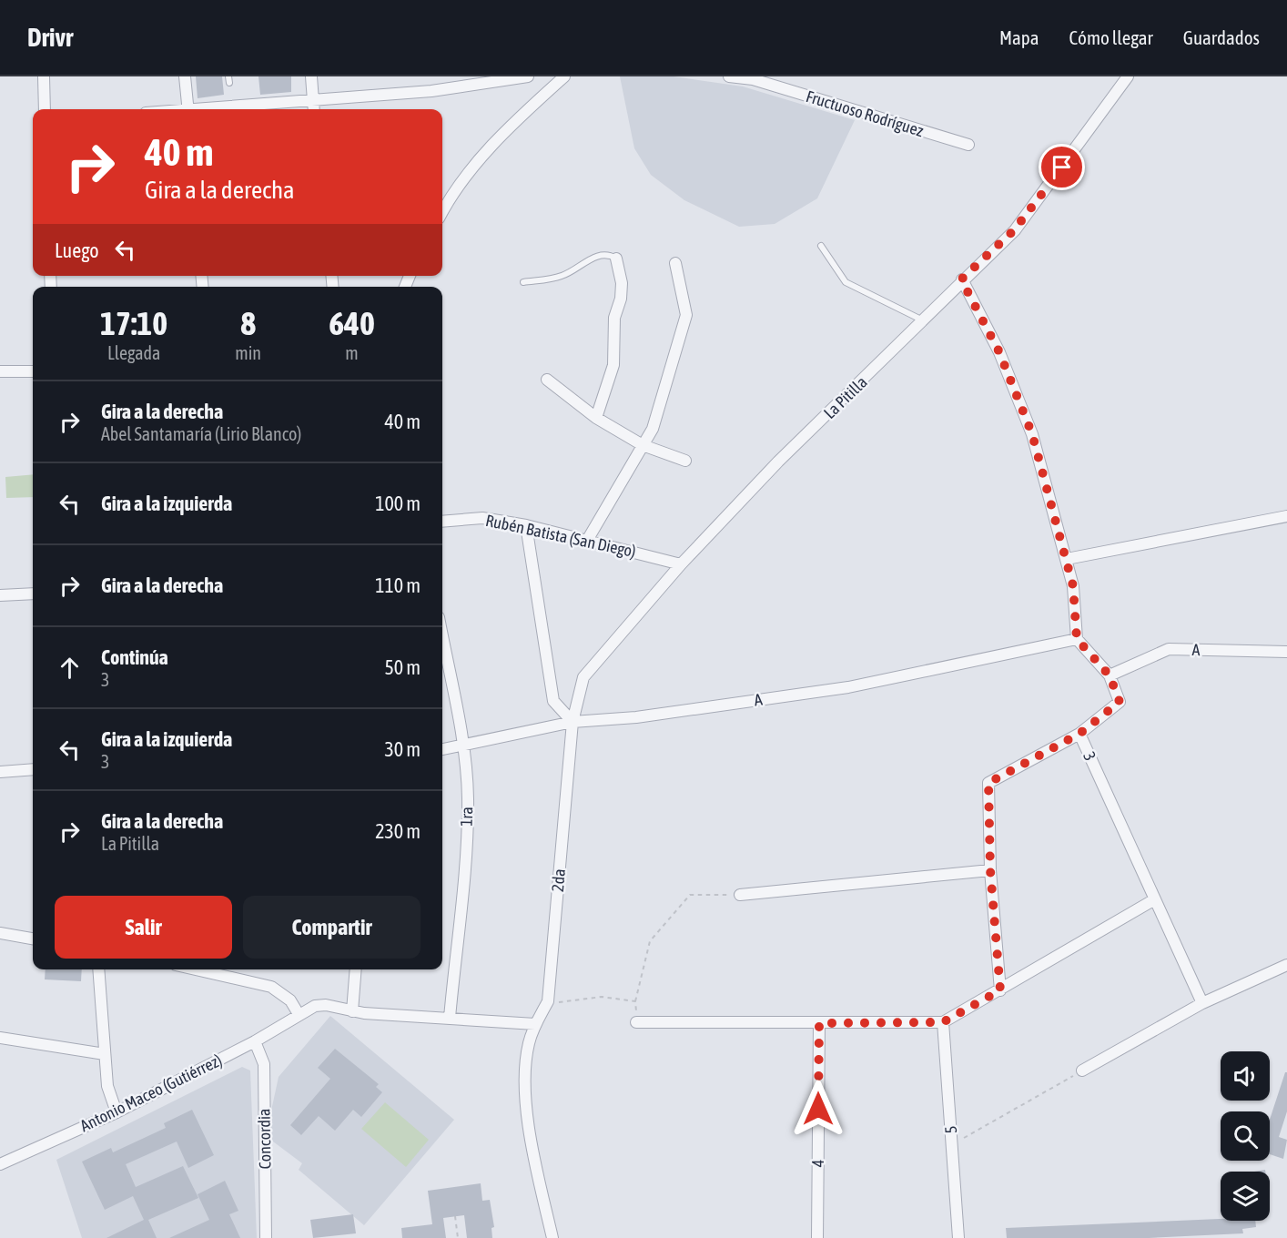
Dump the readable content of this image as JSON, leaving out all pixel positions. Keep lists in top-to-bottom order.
{
  "streets": {
    "street": [
      "Fructuoso Rodríguez",
      "La Pitilla",
      "Rubén Batista (San Diego)",
      "A",
      "3",
      "1ra",
      "2da",
      "Antonio Maceo (Gutiérrez)",
      "5",
      "Concordia",
      "4"
    ]
  },
  "crossings": [
    ["La Pitilla", "Rubén Batista (San Diego)"],
    ["La Pitilla", "A"],
    ["La Pitilla", "2da"],
    ["A", "3"],
    ["A", "1ra"],
    ["A", "2da"],
    ["1ra", "Antonio Maceo (Gutiérrez)"],
    ["2da", "Antonio Maceo (Gutiérrez)"],
    ["Antonio Maceo (Gutiérrez)", "Concordia"]
  ],
  "page": {
    "header": "Drivr",
    "nav": ["Mapa", "Cómo llegar", "Guardados"],
    "turn": ["40 m", "Gira a la derecha"],
    "then": "Luego",
    "eta": [
      "17:10",
      "Llegada",
      "8",
      "min",
      "640",
      "m"
    ],
    "list": [
      {
        "name": "Gira a la derecha",
        "note": "Abel Santamaría (Lirio Blanco)",
        "value": "40 m"
      },
      {
        "name": "Gira a la izquierda",
        "value": "100 m"
      },
      {
        "name": "Gira a la derecha",
        "value": "110 m"
      },
      {
        "name": "Continúa",
        "note": "3",
        "value": "50 m"
      },
      {
        "name": "Gira a la izquierda",
        "note": "3",
        "value": "30 m"
      },
      {
        "name": "Gira a la derecha",
        "note": "La Pitilla",
        "value": "230 m"
      }
    ],
    "buttons": ["Salir", "Compartir"]
  }
}
